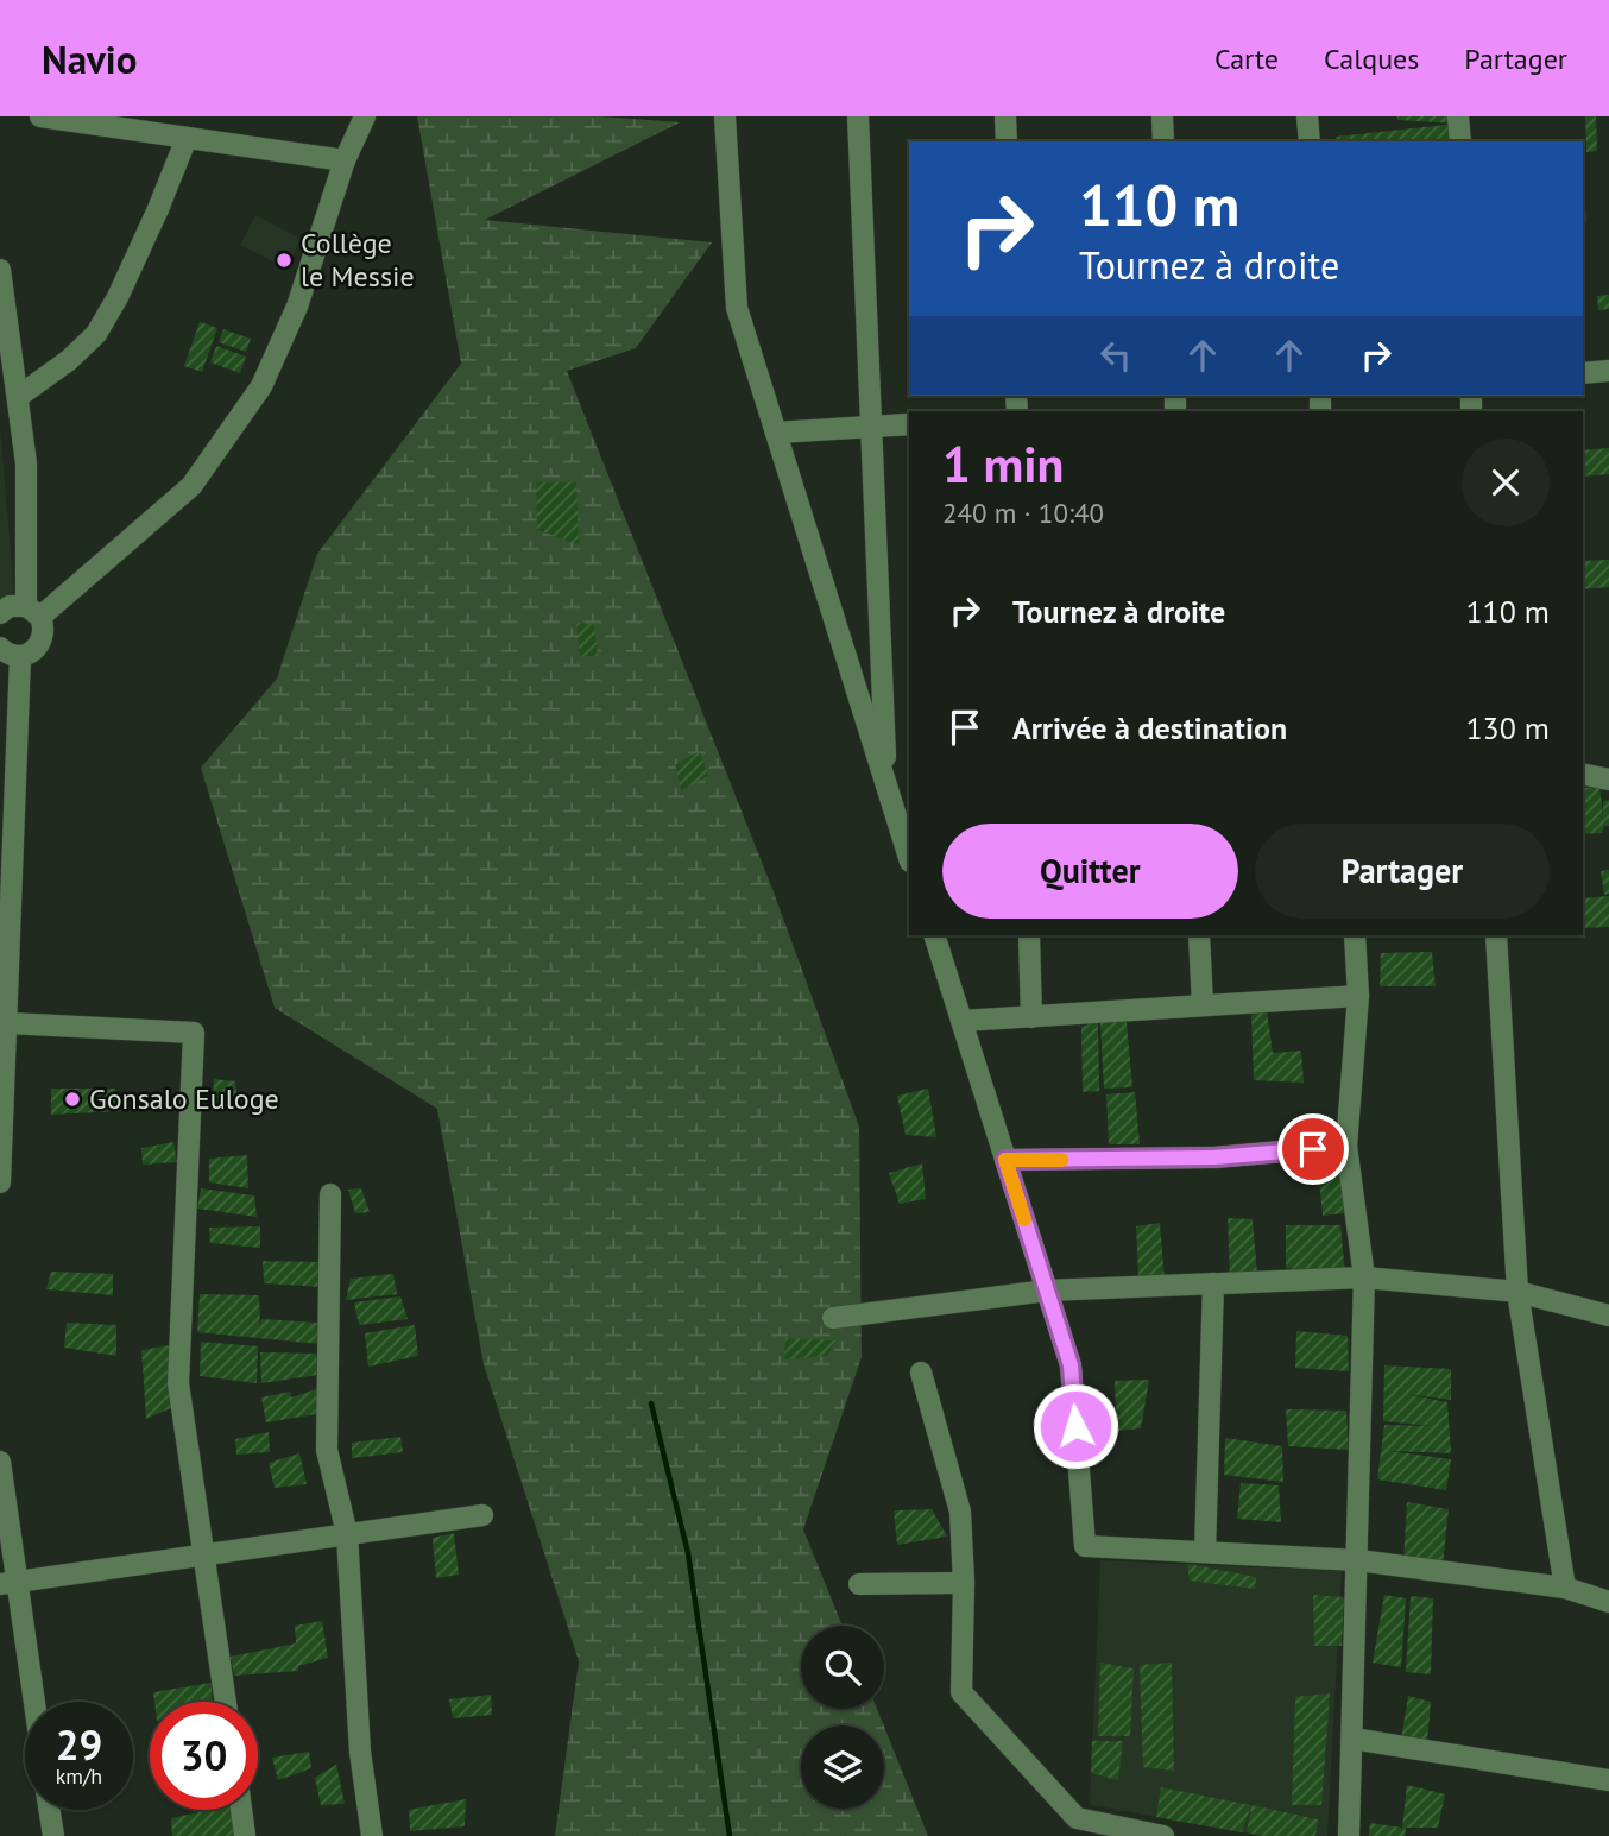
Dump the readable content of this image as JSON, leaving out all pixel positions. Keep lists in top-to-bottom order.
{
  "places": ["Collège le Messie", "Gonsalo Euloge"],
  "page": {
    "header": "Navio",
    "nav": ["Carte", "Calques", "Partager"],
    "turn": ["110 m", "Tournez à droite"],
    "heading": ["1 min", "240 m · 10:40"],
    "list": [
      {
        "name": "Tournez à droite",
        "value": "110 m"
      },
      {
        "name": "Arrivée à destination",
        "value": "130 m"
      }
    ],
    "buttons": ["Quitter", "Partager"],
    "speed": "29 km/h",
    "limit": "30"
  }
}
